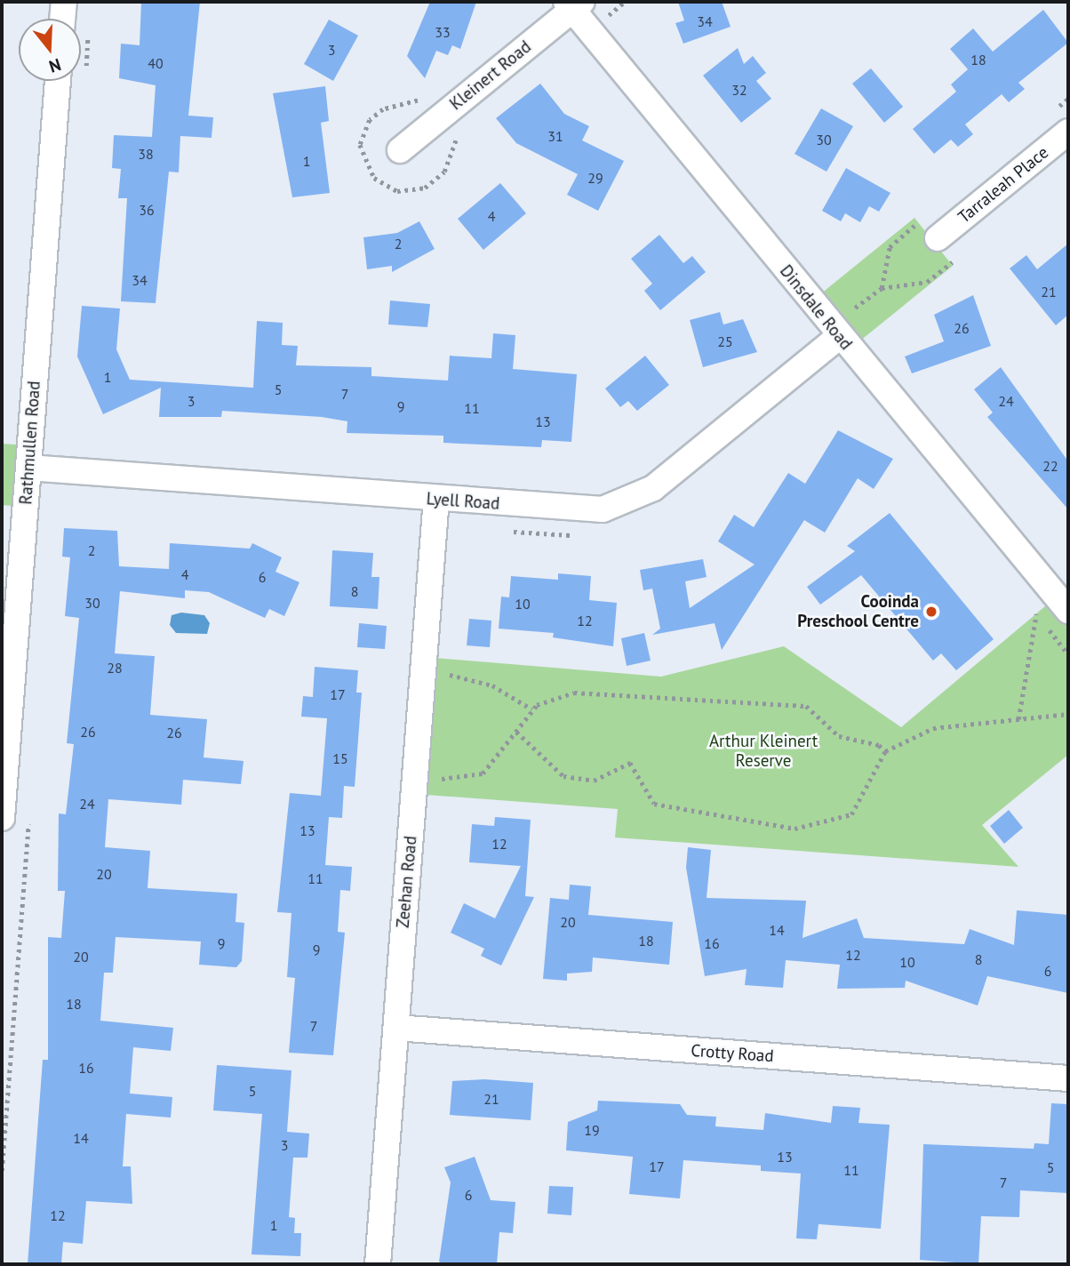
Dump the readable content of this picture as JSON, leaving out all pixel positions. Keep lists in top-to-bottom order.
{
  "streets": {
    "street": [
      "Kleinert Road",
      "Tarraleah Place",
      "Dinsdale Road",
      "Rathmullen Road",
      "Lyell Road",
      "Zeehan Road",
      "Crotty Road"
    ]
  },
  "crossings": [
    ["Kleinert Road", "Dinsdale Road"],
    ["Dinsdale Road", "Lyell Road"],
    ["Rathmullen Road", "Lyell Road"],
    ["Lyell Road", "Zeehan Road"],
    ["Zeehan Road", "Crotty Road"]
  ],
  "parks": ["Arthur Kleinert Reserve"],
  "places": ["Cooinda Preschool Centre"],
  "house_numbers": [
    "34",
    "33",
    "3",
    "18",
    "40",
    "32",
    "31",
    "30",
    "38",
    "1",
    "29",
    "36",
    "4",
    "2",
    "34",
    "21",
    "26",
    "25",
    "1",
    "5",
    "7",
    "3",
    "24",
    "9",
    "11",
    "13",
    "22",
    "2",
    "4",
    "6",
    "8",
    "30",
    "10",
    "12",
    "28",
    "17",
    "26",
    "26",
    "15",
    "24",
    "13",
    "12",
    "20",
    "11",
    "20",
    "14",
    "18",
    "9",
    "16",
    "9",
    "12",
    "20",
    "8",
    "10",
    "6",
    "18",
    "7",
    "16",
    "5",
    "21",
    "19",
    "14",
    "3",
    "13",
    "17",
    "5",
    "11",
    "7",
    "6",
    "12",
    "1"
  ],
  "north": "bottom"
}
